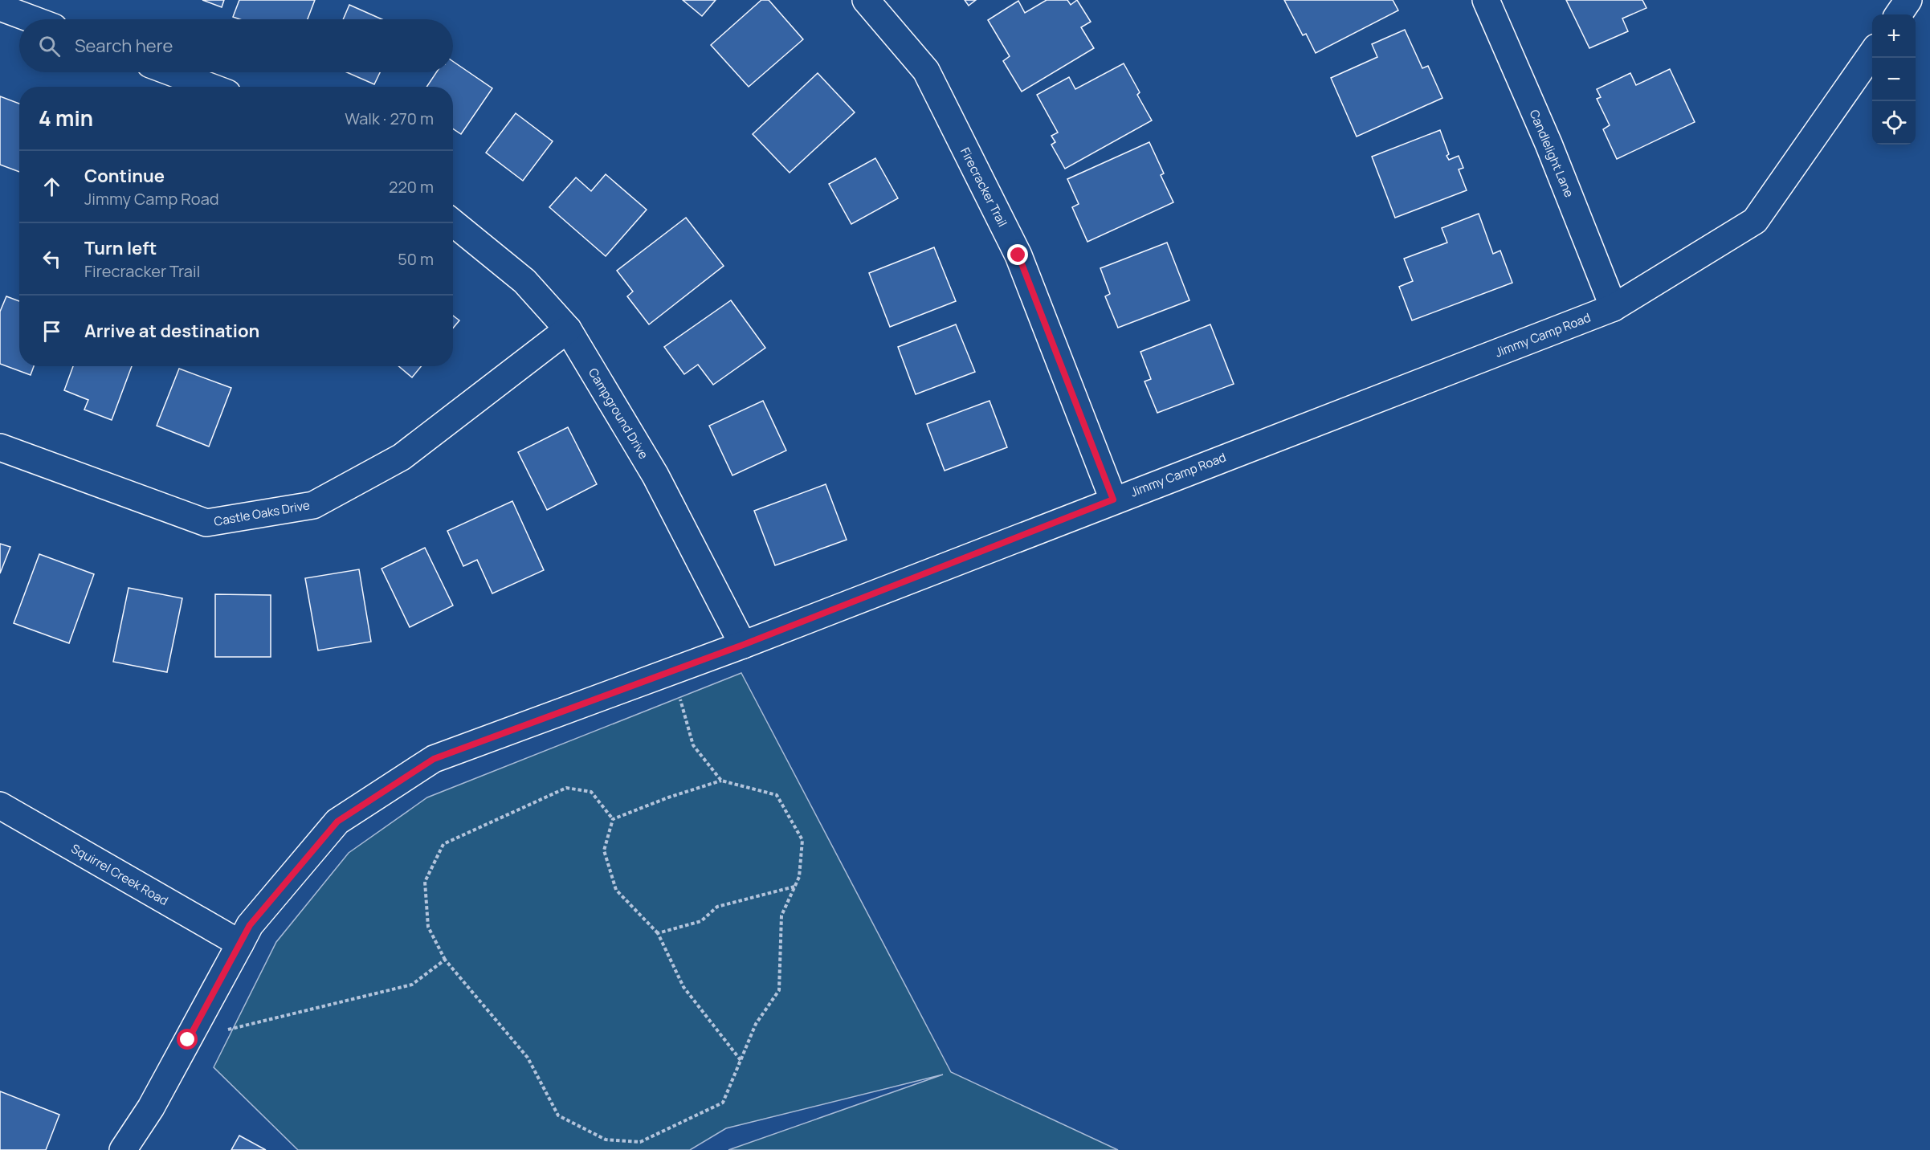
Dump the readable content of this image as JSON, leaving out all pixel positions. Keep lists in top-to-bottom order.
{
  "streets": {
    "street": [
      "Candlelight Lane",
      "Firecracker Trail",
      "Jimmy Camp Road",
      "Campground Drive",
      "Castle Oaks Drive",
      "Squirrel Creek Road"
    ]
  },
  "crossings": [
    ["Candlelight Lane", "Jimmy Camp Road"],
    ["Firecracker Trail", "Jimmy Camp Road"],
    ["Jimmy Camp Road", "Campground Drive"],
    ["Jimmy Camp Road", "Squirrel Creek Road"],
    ["Campground Drive", "Castle Oaks Drive"]
  ],
  "page": {
    "map_buttons": ["+", "−"],
    "search": "Search here",
    "heading": ["4 min", "Walk · 270 m"],
    "list": [
      ["Continue", "Jimmy Camp Road", "220 m"],
      ["Turn left", "Firecracker Trail", "50 m"],
      "Arrive at destination"
    ]
  }
}
